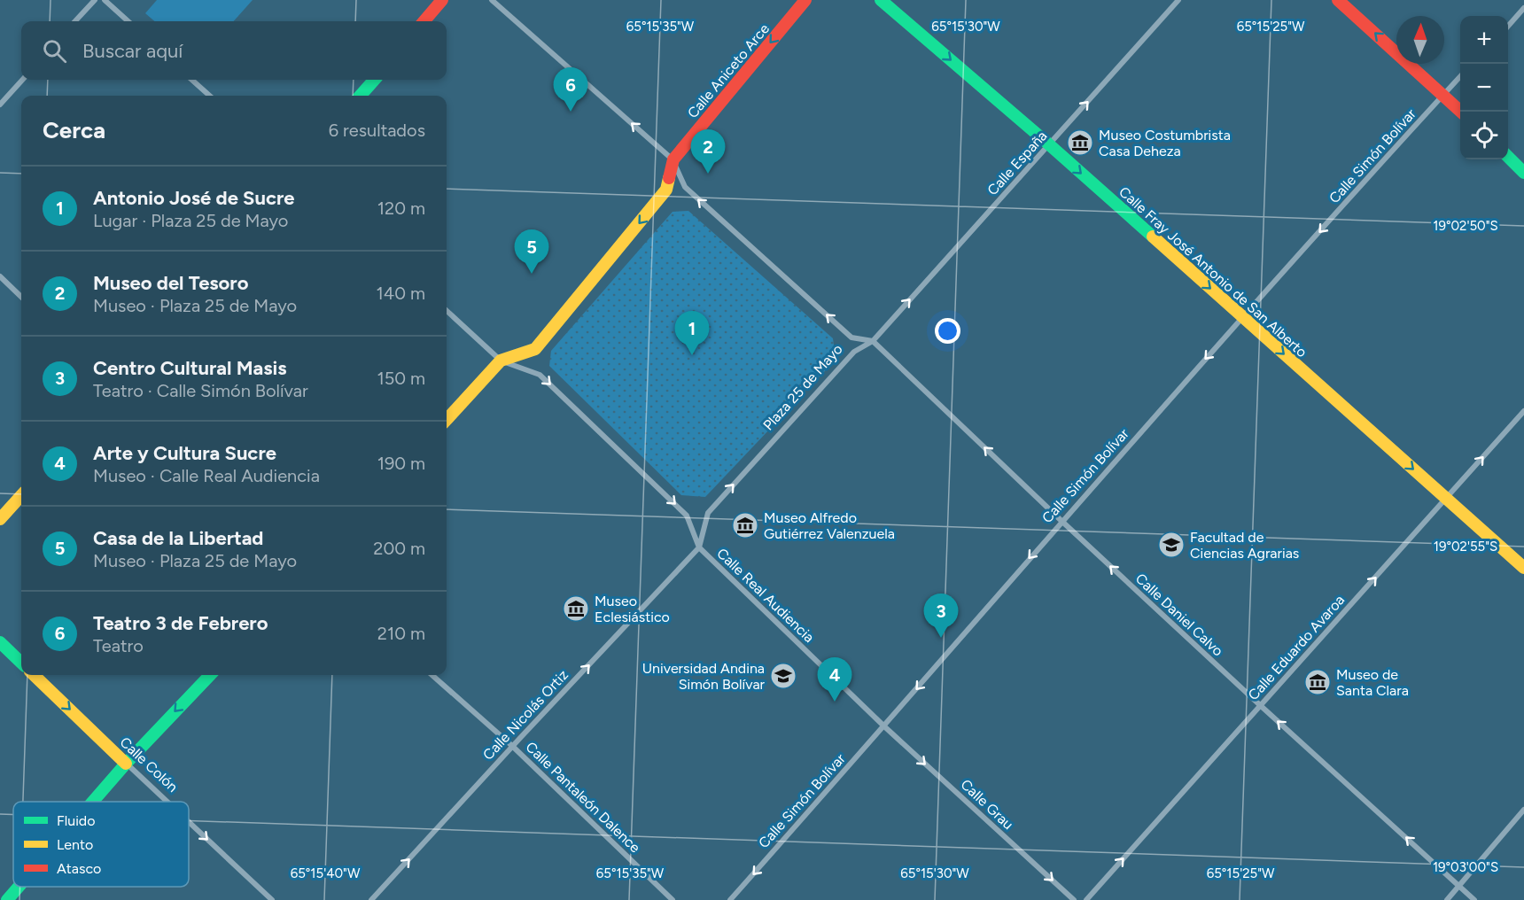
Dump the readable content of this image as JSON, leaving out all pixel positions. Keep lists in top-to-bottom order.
{
  "streets": {
    "main road": ["Calle Aniceto Arce", "Calle Fray José Antonio de San Alberto", "Calle Colón"],
    "street": [
      "Calle Simón Bolívar",
      "Calle España",
      "Plaza 25 de Mayo",
      "Calle Real Audiencia",
      "Calle Daniel Calvo",
      "Calle Eduardo Avaroa",
      "Calle Nicolás Ortiz",
      "Calle Pantaleón Dalence",
      "Calle Grau"
    ]
  },
  "crossings": [
    ["Calle Aniceto Arce", "Plaza 25 de Mayo"],
    ["Calle Simón Bolívar", "Calle Fray José Antonio de San Alberto"],
    ["Calle Simón Bolívar", "Calle Real Audiencia"],
    ["Calle Simón Bolívar", "Calle Daniel Calvo"],
    ["Calle Simón Bolívar", "Calle Grau"],
    ["Calle España", "Calle Fray José Antonio de San Alberto"],
    ["Calle España", "Plaza 25 de Mayo"],
    ["Calle España", "Calle Daniel Calvo"],
    ["Calle Fray José Antonio de San Alberto", "Calle Eduardo Avaroa"],
    ["Plaza 25 de Mayo", "Calle Real Audiencia"],
    ["Plaza 25 de Mayo", "Calle Daniel Calvo"],
    ["Plaza 25 de Mayo", "Calle Nicolás Ortiz"],
    ["Calle Real Audiencia", "Calle Nicolás Ortiz"],
    ["Calle Real Audiencia", "Calle Grau"],
    ["Calle Daniel Calvo", "Calle Eduardo Avaroa"],
    ["Calle Nicolás Ortiz", "Calle Pantaleón Dalence"]
  ],
  "one_way": [
    "Calle Aniceto Arce",
    "Calle Simón Bolívar",
    "Calle España",
    "Calle Fray José Antonio de San Alberto",
    "Calle Daniel Calvo",
    "Calle Eduardo Avaroa",
    "Calle Nicolás Ortiz",
    "Calle Colón",
    "Calle Grau"
  ],
  "places": {
    "museum": [
      "Museo Costumbrista Casa Deheza",
      "Museo Alfredo Gutiérrez Valenzuela",
      "Museo Eclesiástico",
      "Museo de Santa Clara"
    ],
    "school or university": ["Facultad de Ciencias Agrarias", "Universidad Andina Simón Bolívar"]
  },
  "legend": ["Fluido", "Lento", "Atasco"],
  "north": "top",
  "page": {
    "map_buttons": ["+", "−"],
    "search": "Buscar aquí",
    "pins": [
      "6",
      "2",
      "5",
      "1",
      "3",
      "4"
    ],
    "heading": ["Cerca", "6 resultados"],
    "list": [
      {
        "mark": "1",
        "name": "Antonio José de Sucre",
        "note": "Lugar · Plaza 25 de Mayo",
        "value": "120 m"
      },
      {
        "mark": "2",
        "name": "Museo del Tesoro",
        "note": "Museo · Plaza 25 de Mayo",
        "value": "140 m"
      },
      {
        "mark": "3",
        "name": "Centro Cultural Masis",
        "note": "Teatro · Calle Simón Bolívar",
        "value": "150 m"
      },
      {
        "mark": "4",
        "name": "Arte y Cultura Sucre",
        "note": "Museo · Calle Real Audiencia",
        "value": "190 m"
      },
      {
        "mark": "5",
        "name": "Casa de la Libertad",
        "note": "Museo · Plaza 25 de Mayo",
        "value": "200 m"
      },
      {
        "mark": "6",
        "name": "Teatro 3 de Febrero",
        "note": "Teatro",
        "value": "210 m"
      }
    ]
  },
  "coordinates": [
    "65°15'35\"W",
    "65°15'30\"W",
    "65°15'25\"W",
    "19°02'50\"S",
    "19°02'55\"S",
    "19°03'00\"S",
    "65°15'40\"W"
  ]
}
